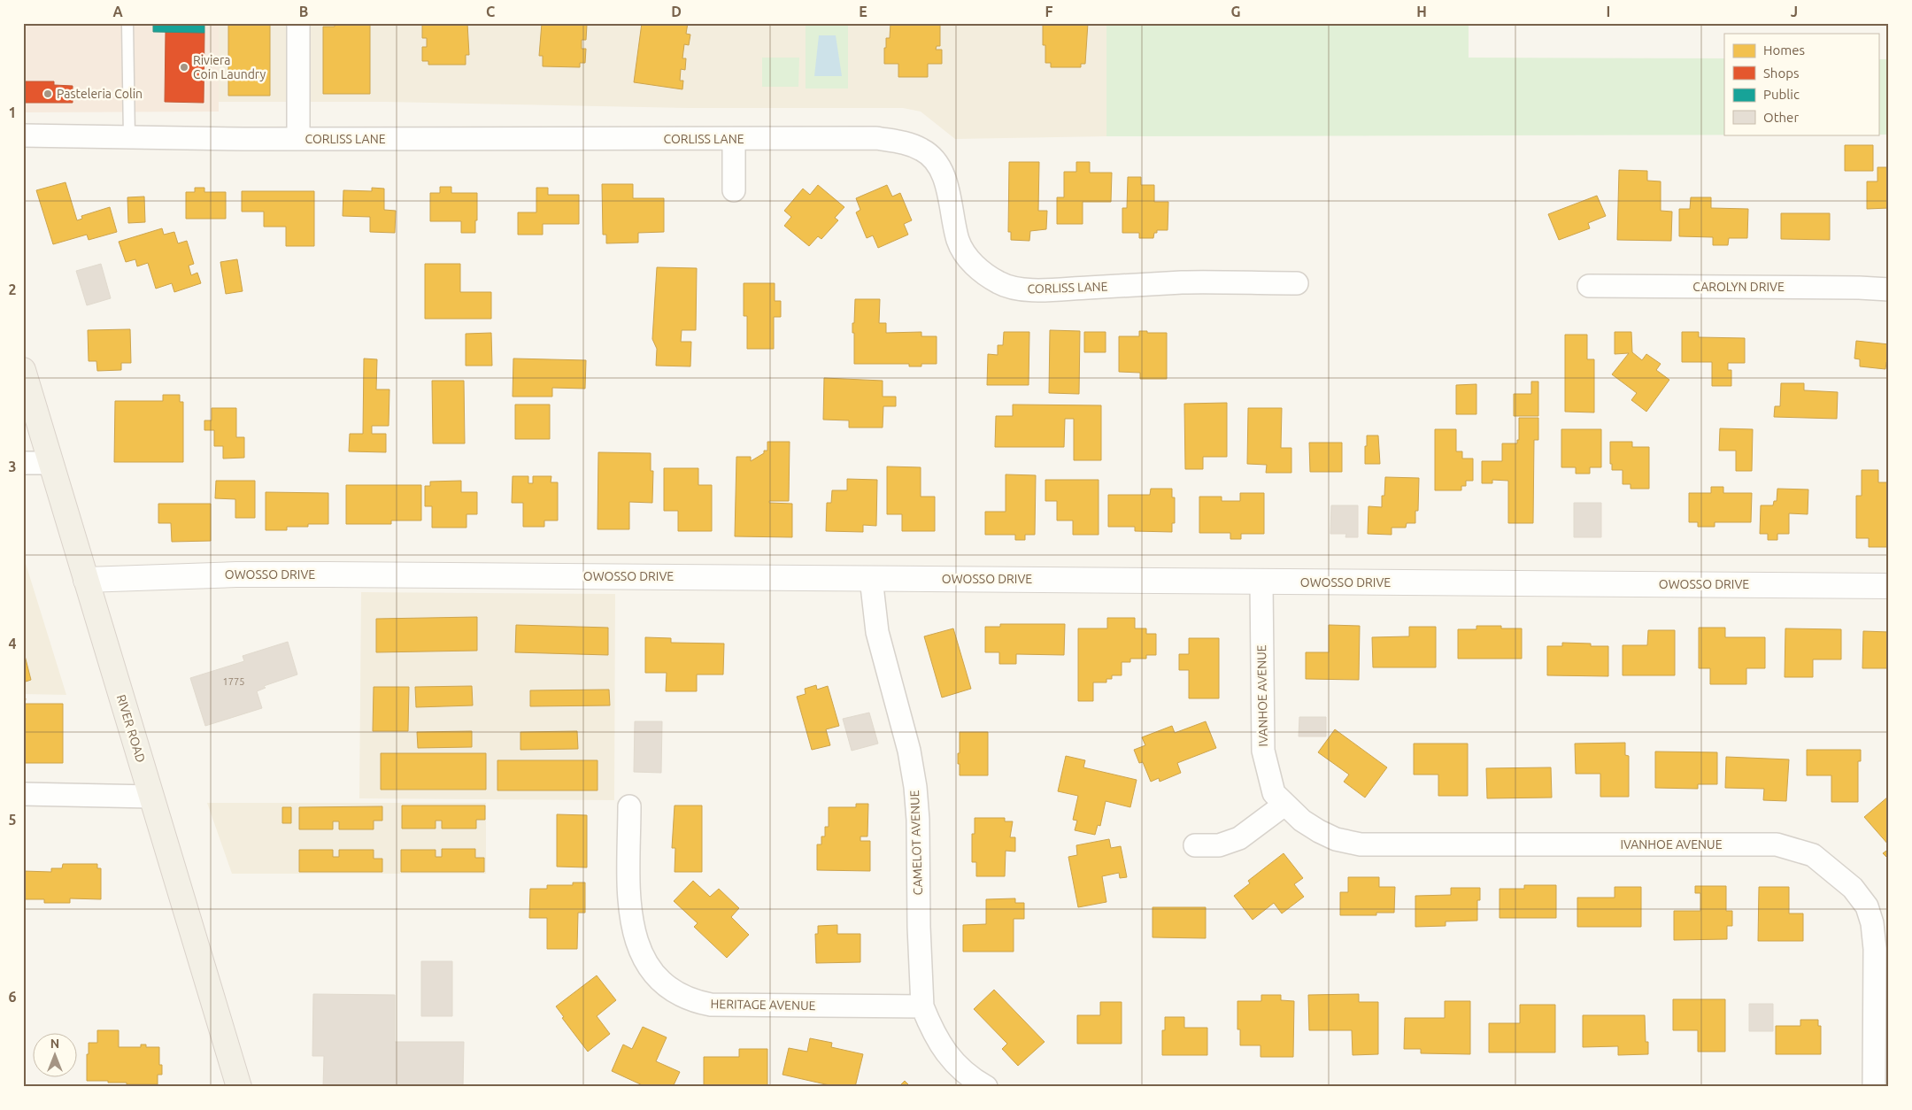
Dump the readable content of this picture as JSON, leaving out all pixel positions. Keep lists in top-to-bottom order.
{
  "streets": {
    "main road": ["RIVER ROAD"],
    "street": [
      "CORLISS LANE",
      "CAROLYN DRIVE",
      "OWOSSO DRIVE",
      "IVANHOE AVENUE",
      "CAMELOT AVENUE",
      "HERITAGE AVENUE"
    ]
  },
  "crossings": [
    ["OWOSSO DRIVE", "IVANHOE AVENUE"],
    ["OWOSSO DRIVE", "RIVER ROAD"],
    ["OWOSSO DRIVE", "CAMELOT AVENUE"],
    ["CAMELOT AVENUE", "HERITAGE AVENUE"]
  ],
  "places": ["Riviera Coin Laundry", "Pasteleria Colin"],
  "house_numbers": ["1775"],
  "legend": [
    "Homes",
    "Shops",
    "Public",
    "Other"
  ],
  "north": "top",
  "grid": {
    "columns": [
      "A",
      "B",
      "C",
      "D",
      "E",
      "F",
      "G",
      "H",
      "I",
      "J"
    ],
    "rows": [
      "1",
      "2",
      "3",
      "4",
      "5",
      "6"
    ]
  }
}
